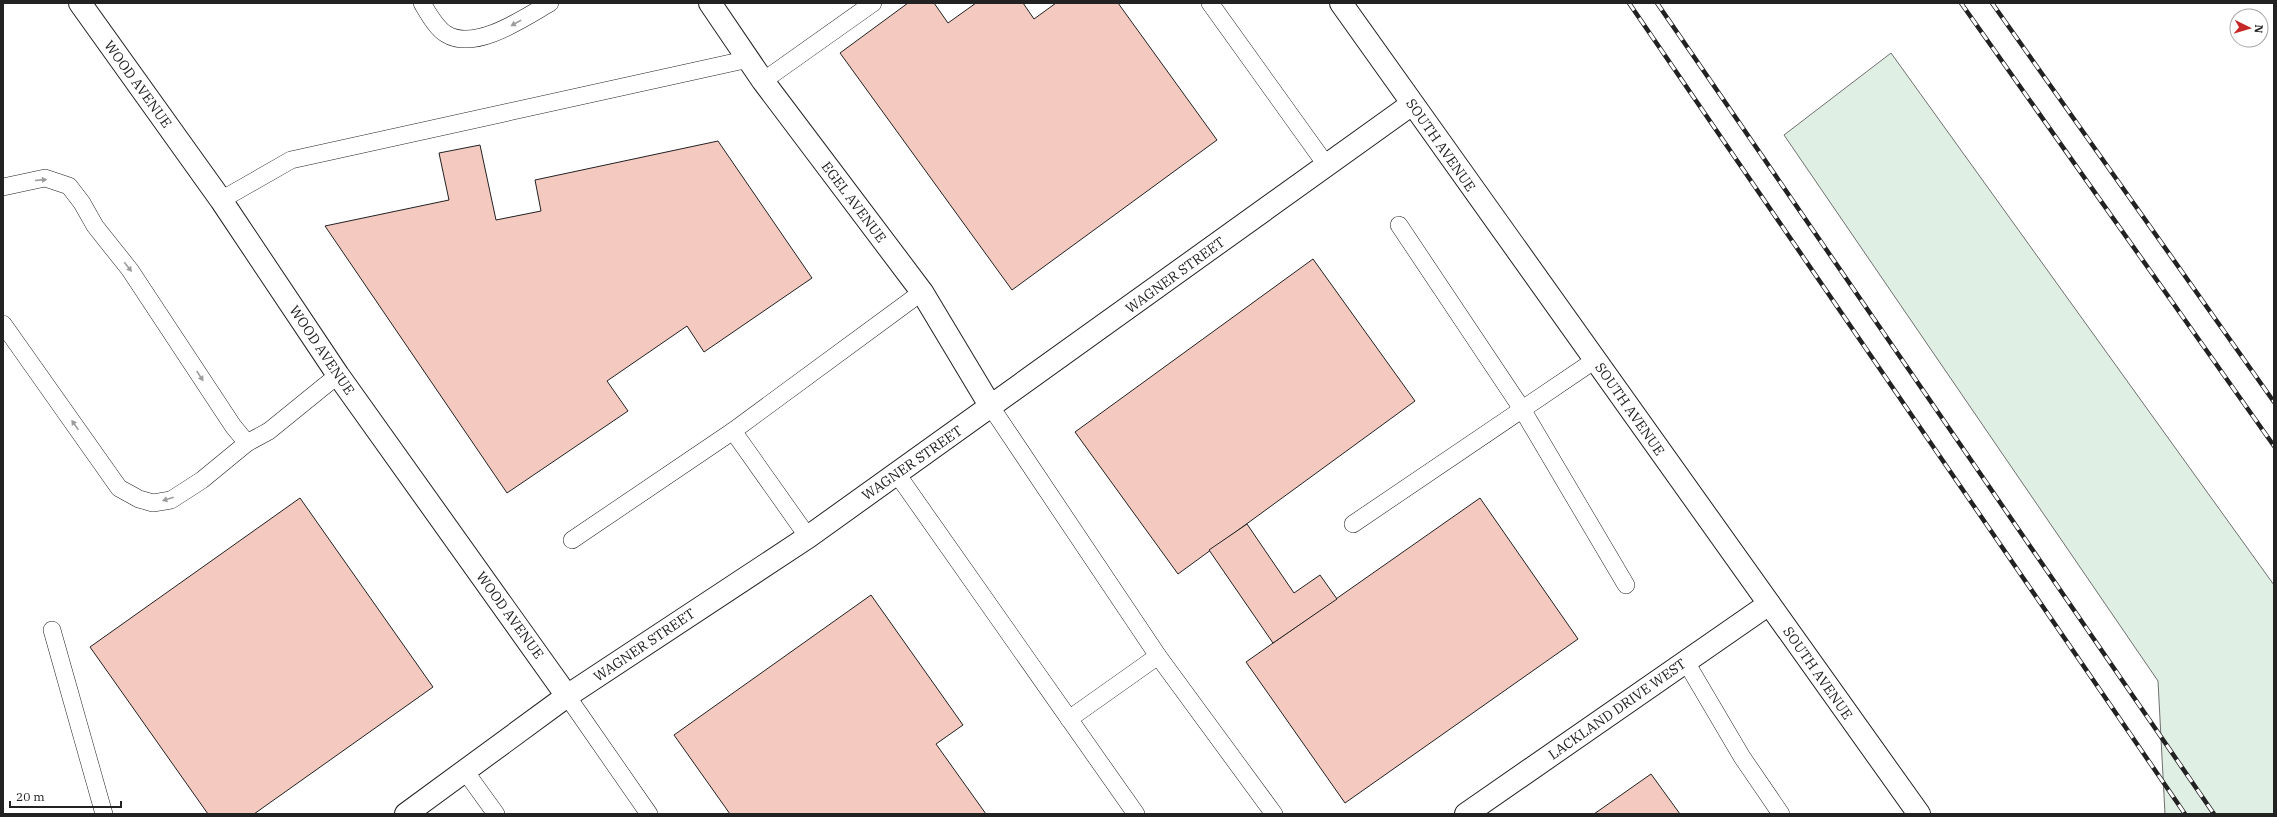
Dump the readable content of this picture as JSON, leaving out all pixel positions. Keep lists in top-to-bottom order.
{
  "streets": {
    "street": [
      "WOOD AVENUE",
      "SOUTH AVENUE",
      "EGEL AVENUE",
      "WAGNER STREET",
      "LACKLAND DRIVE WEST"
    ]
  },
  "crossings": [
    ["WOOD AVENUE", "WAGNER STREET"],
    ["SOUTH AVENUE", "WAGNER STREET"],
    ["SOUTH AVENUE", "LACKLAND DRIVE WEST"],
    ["EGEL AVENUE", "WAGNER STREET"]
  ],
  "scale_bar": "20 m",
  "north": "right"
}
